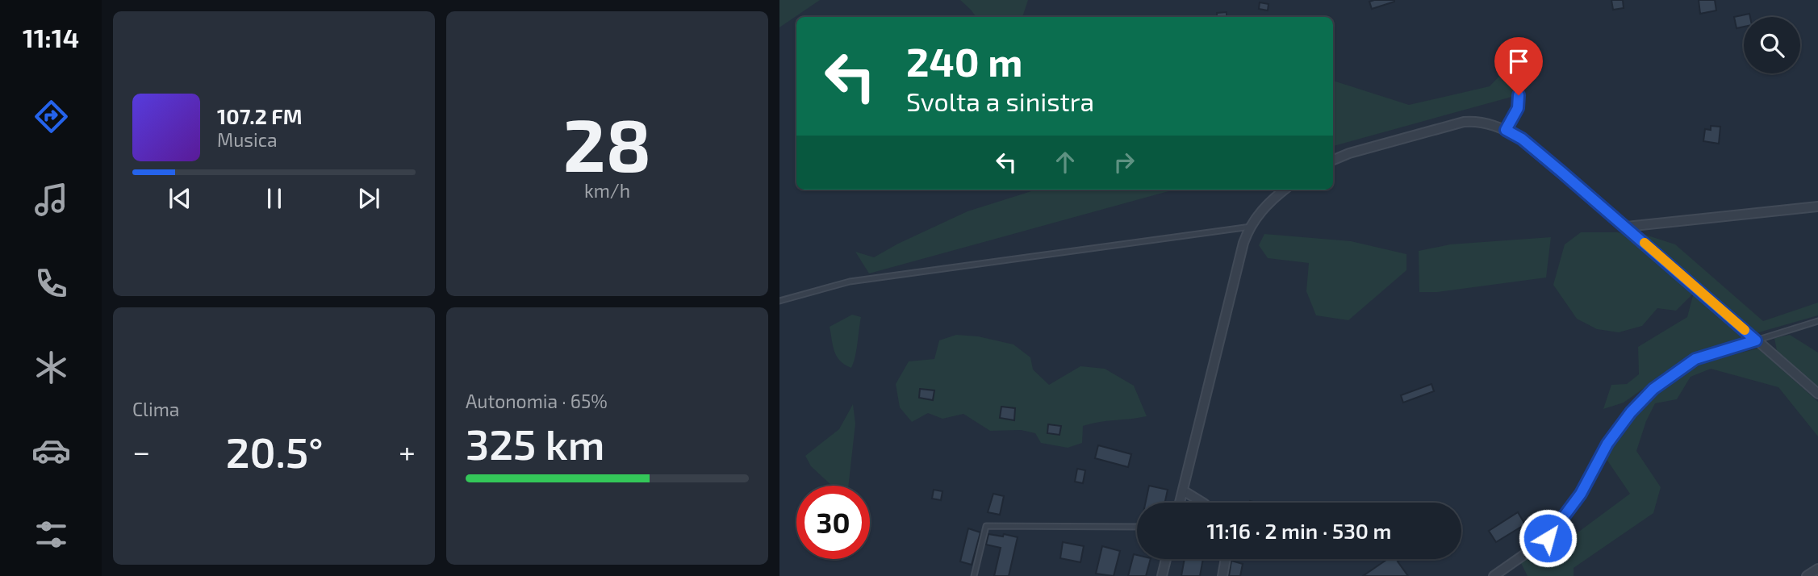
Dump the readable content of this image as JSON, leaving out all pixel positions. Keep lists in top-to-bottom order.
{
  "page": {
    "tabs": "11:14",
    "tile": [
      ["28", "km/h"],
      "Clima",
      ["Autonomia · 65%", "325 km"]
    ],
    "turn": ["240 m", "Svolta a sinistra"],
    "song": ["107.2 FM", "Musica"],
    "heat": ["−", "20.5°", "+"],
    "limit": "30",
    "trip": "11:16 · 2 min · 530 m"
  }
}
